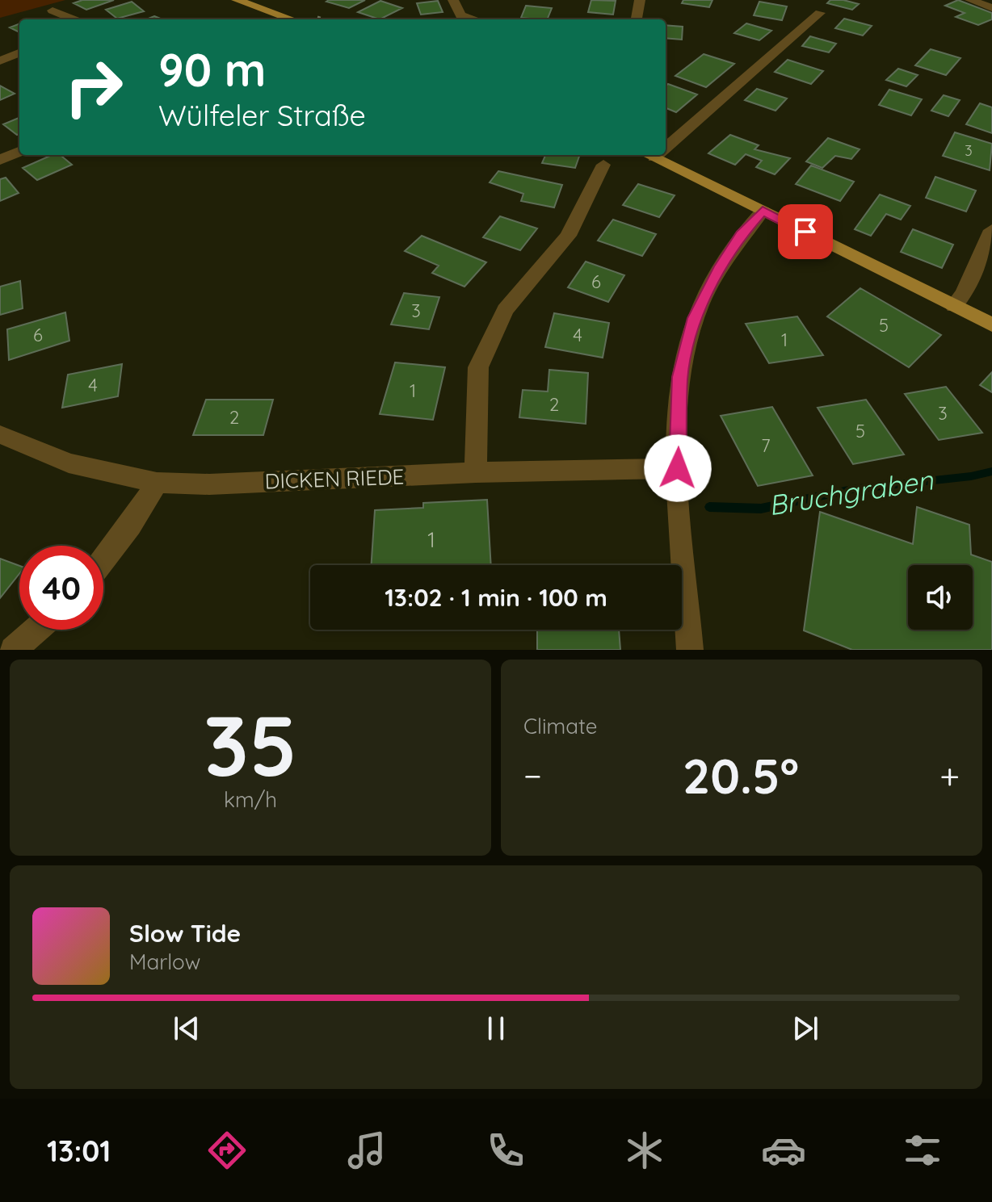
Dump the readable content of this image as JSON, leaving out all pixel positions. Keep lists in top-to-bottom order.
{
  "streets": {
    "street": ["DICKEN RIEDE"]
  },
  "water": ["Bruchgraben"],
  "house_numbers": [
    "3",
    "6",
    "3",
    "5",
    "6",
    "4",
    "1",
    "4",
    "1",
    "2",
    "3",
    "2",
    "5",
    "7",
    "1"
  ],
  "page": {
    "turn": ["90 m", "Wülfeler Straße"],
    "limit": "40",
    "trip": "13:02 · 1 min · 100 m",
    "tile": [
      ["35", "km/h"],
      "Climate"
    ],
    "heat": ["−", "20.5°", "+"],
    "song": ["Slow Tide", "Marlow"],
    "tabs": "13:01"
  }
}
